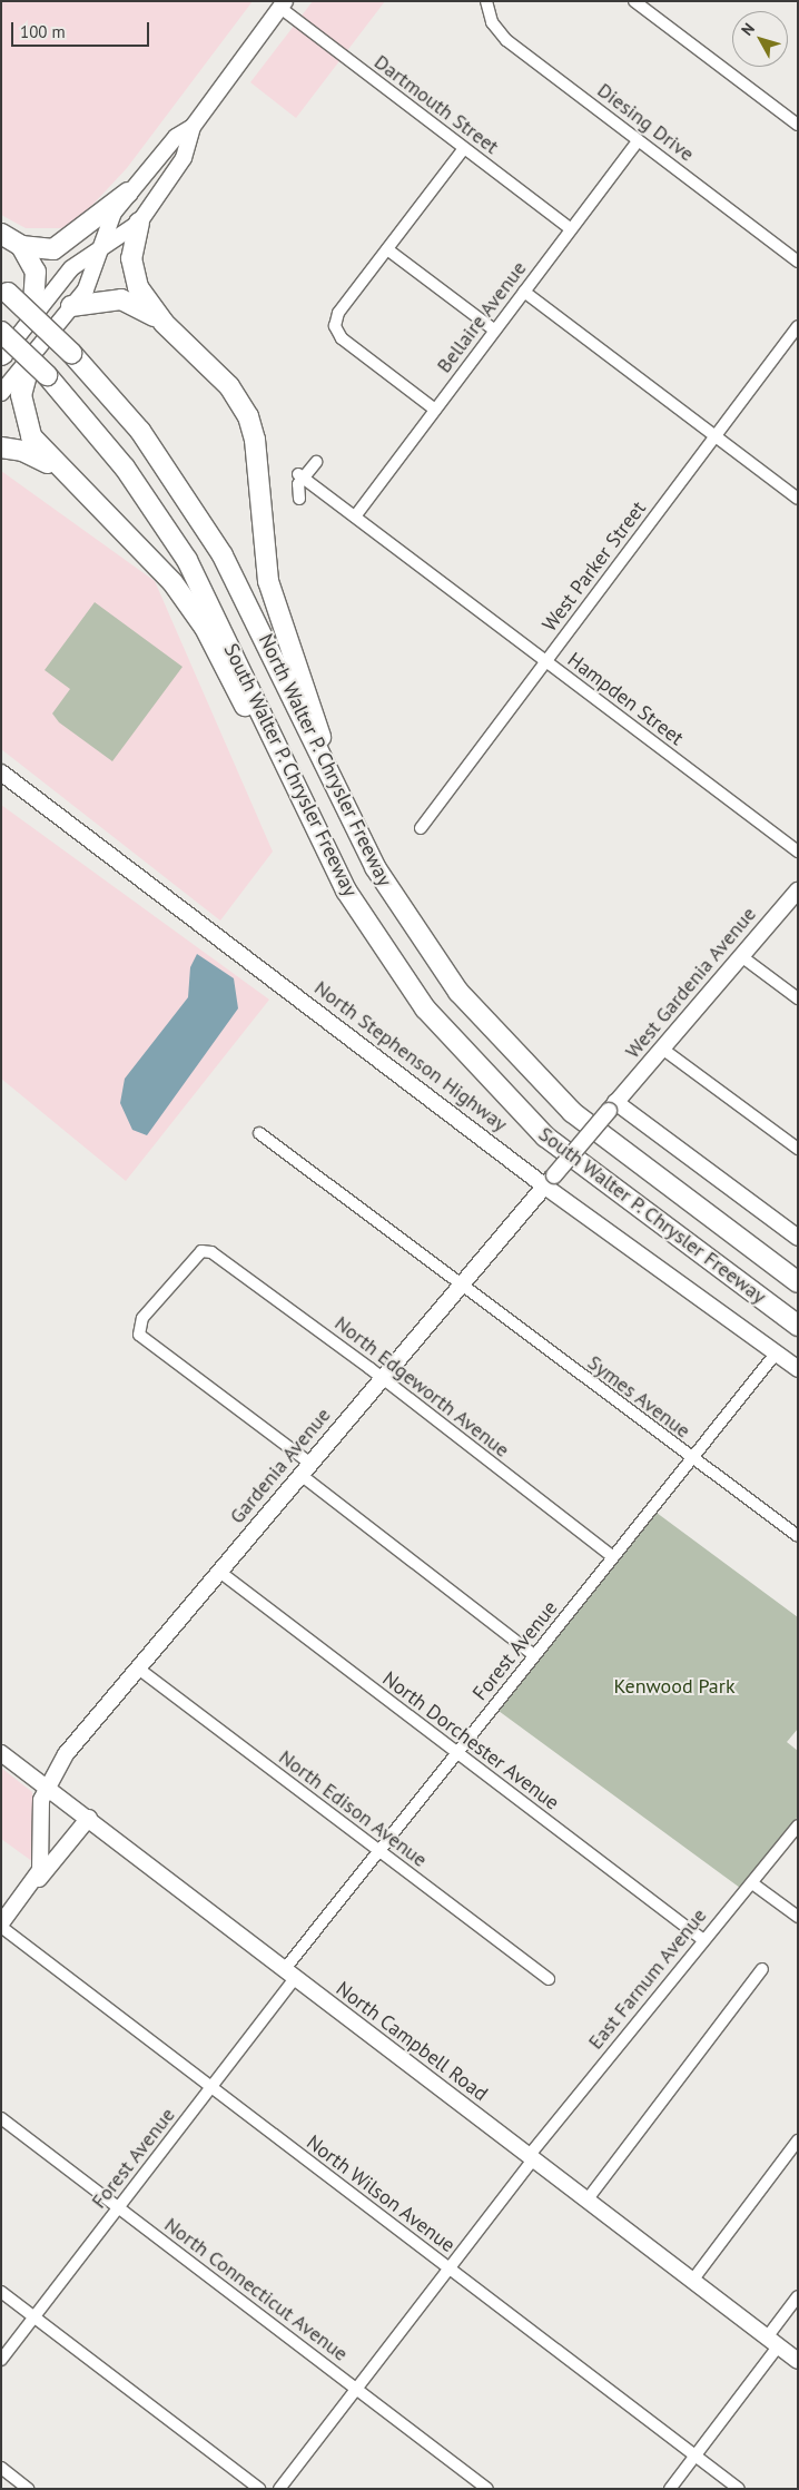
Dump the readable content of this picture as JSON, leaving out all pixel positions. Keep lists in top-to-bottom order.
{
  "streets": {
    "highway": ["North Walter P. Chrysler Freeway", "South Walter P. Chrysler Freeway"],
    "street": [
      "Dartmouth Street",
      "Diesing Drive",
      "Bellaire Avenue",
      "West Parker Street",
      "Hampden Street",
      "West Gardenia Avenue",
      "North Stephenson Highway",
      "North Edgeworth Avenue",
      "Symes Avenue",
      "Gardenia Avenue",
      "Forest Avenue",
      "North Dorchester Avenue",
      "North Edison Avenue",
      "East Farnum Avenue",
      "North Campbell Road",
      "North Wilson Avenue",
      "North Connecticut Avenue"
    ]
  },
  "crossings": [
    ["Dartmouth Street", "Bellaire Avenue"],
    ["Diesing Drive", "Bellaire Avenue"],
    ["Bellaire Avenue", "Hampden Street"],
    ["West Parker Street", "Hampden Street"],
    ["West Gardenia Avenue", "Gardenia Avenue"],
    ["North Stephenson Highway", "Gardenia Avenue"],
    ["North Stephenson Highway", "Forest Avenue"],
    ["North Edgeworth Avenue", "Gardenia Avenue"],
    ["North Edgeworth Avenue", "Forest Avenue"],
    ["Symes Avenue", "Gardenia Avenue"],
    ["Symes Avenue", "Forest Avenue"],
    ["Gardenia Avenue", "North Dorchester Avenue"],
    ["Gardenia Avenue", "North Edison Avenue"],
    ["Gardenia Avenue", "North Campbell Road"],
    ["Gardenia Avenue", "North Wilson Avenue"],
    ["Forest Avenue", "North Dorchester Avenue"],
    ["Forest Avenue", "North Edison Avenue"],
    ["Forest Avenue", "North Campbell Road"],
    ["Forest Avenue", "North Wilson Avenue"],
    ["Forest Avenue", "North Connecticut Avenue"],
    ["North Dorchester Avenue", "East Farnum Avenue"],
    ["East Farnum Avenue", "North Campbell Road"],
    ["East Farnum Avenue", "North Wilson Avenue"],
    ["East Farnum Avenue", "North Connecticut Avenue"]
  ],
  "parks": ["Kenwood Park"],
  "scale_bar": "100 m",
  "north": "top left"
}
